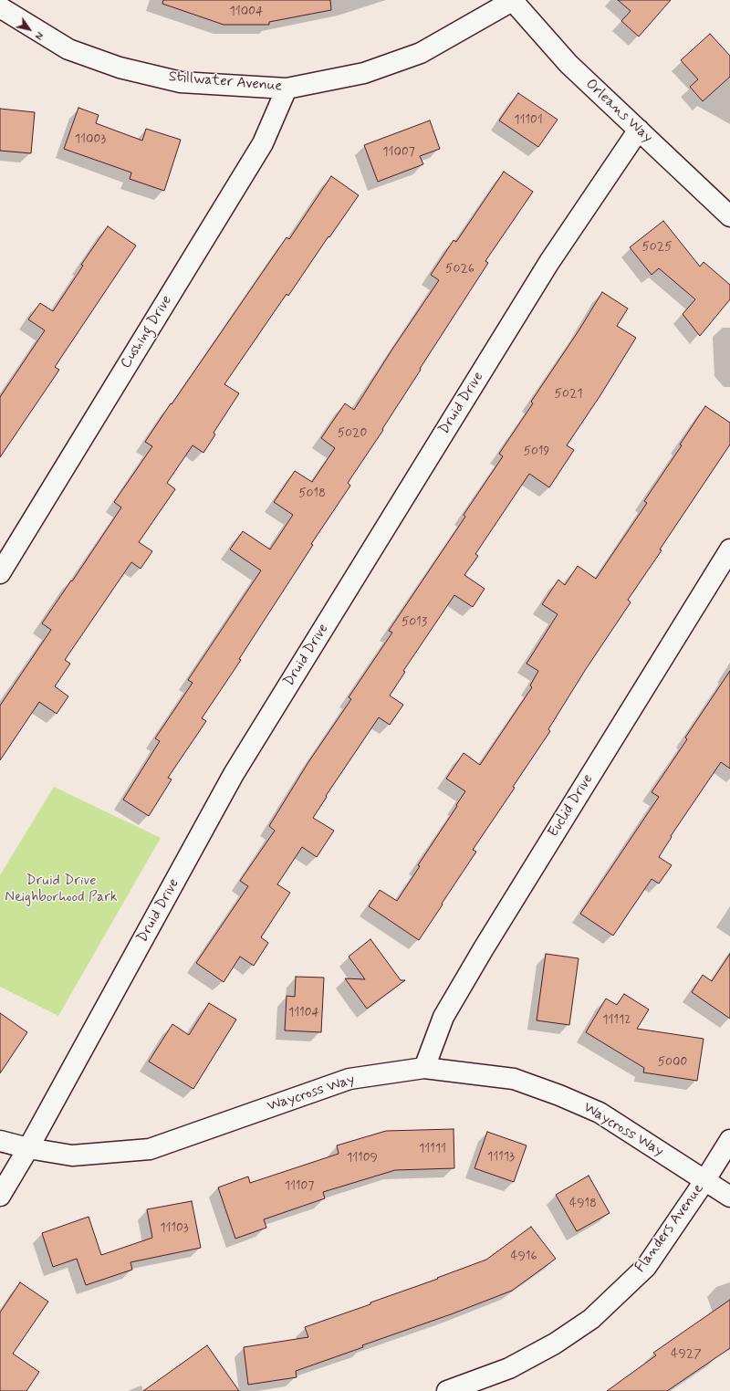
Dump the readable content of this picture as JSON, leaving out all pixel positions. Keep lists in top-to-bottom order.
{
  "streets": {
    "street": [
      "Stillwater Avenue",
      "Orleans Way",
      "Cushing Drive",
      "Druid Drive",
      "Euclid Drive",
      "Waycross Way",
      "Flanders Avenue"
    ]
  },
  "crossings": [
    ["Stillwater Avenue", "Orleans Way"],
    ["Stillwater Avenue", "Cushing Drive"],
    ["Orleans Way", "Druid Drive"],
    ["Druid Drive", "Waycross Way"],
    ["Euclid Drive", "Waycross Way"],
    ["Waycross Way", "Flanders Avenue"]
  ],
  "parks": ["Druid Drive Neighborhood Park"],
  "house_numbers": [
    "11004",
    "11101",
    "11003",
    "11007",
    "5025",
    "5026",
    "5021",
    "5020",
    "5019",
    "5018",
    "5013",
    "11104",
    "11112",
    "5000",
    "11111",
    "11113",
    "11109",
    "11107",
    "4918",
    "11103",
    "4916",
    "4927"
  ],
  "north": "bottom right"
}
